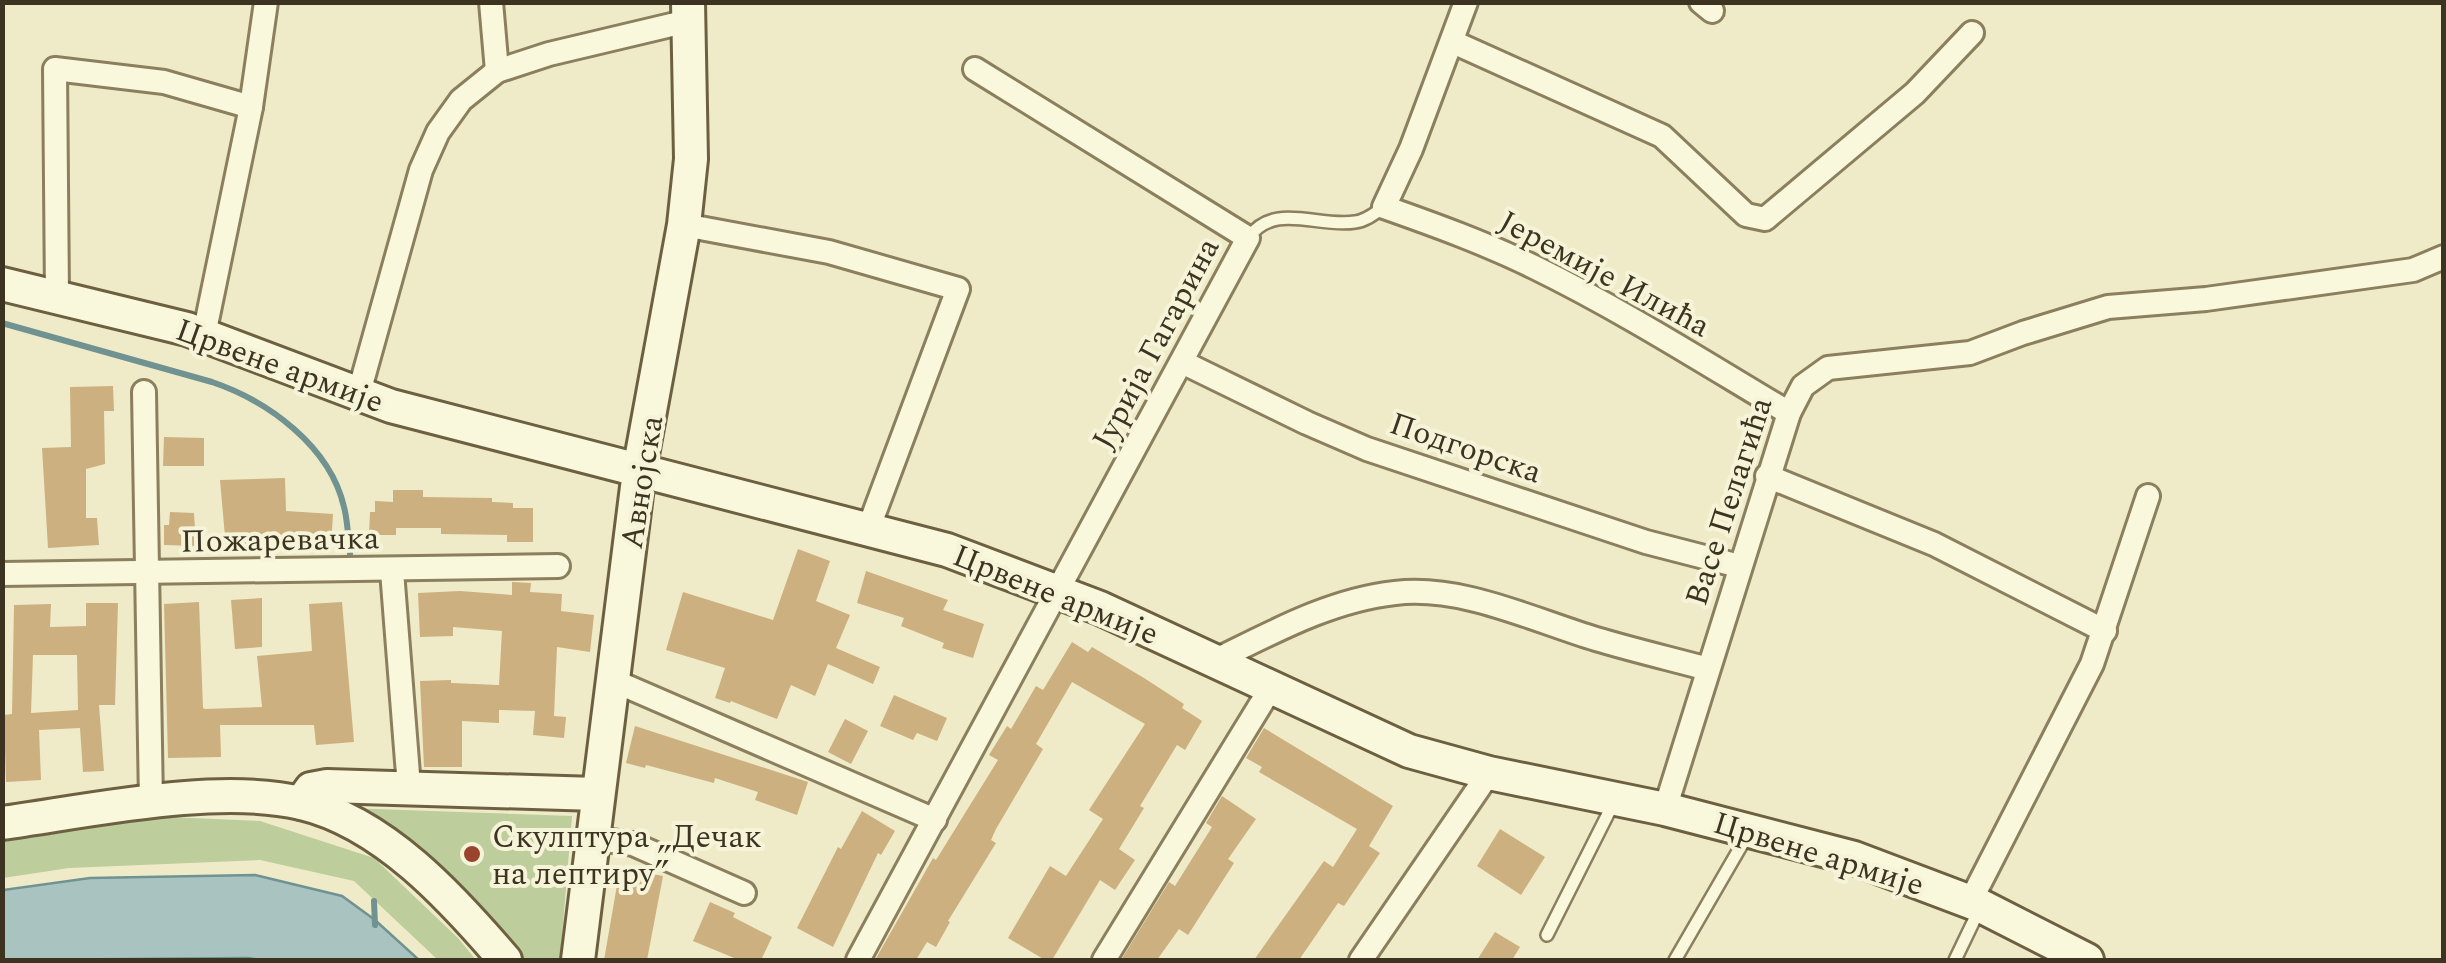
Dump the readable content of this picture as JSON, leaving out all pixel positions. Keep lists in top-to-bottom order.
{
  "streets": {
    "main road": ["Црвене армије", "Авнојска"],
    "street": [
      "Јеремије Илића",
      "Јурија Гагарина",
      "Подгорска",
      "Васе Пелагића",
      "Пожаревачка"
    ]
  },
  "crossings": [
    ["Јеремије Илића", "Јурија Гагарина"],
    ["Јеремије Илића", "Васе Пелагића"],
    ["Јурија Гагарина", "Црвене армије"],
    ["Јурија Гагарина", "Подгорска"],
    ["Црвене армије", "Авнојска"],
    ["Црвене армије", "Васе Пелагића"],
    ["Подгорска", "Васе Пелагића"]
  ],
  "places": ["Скулптура „Дечак на лептиру”"]
}
